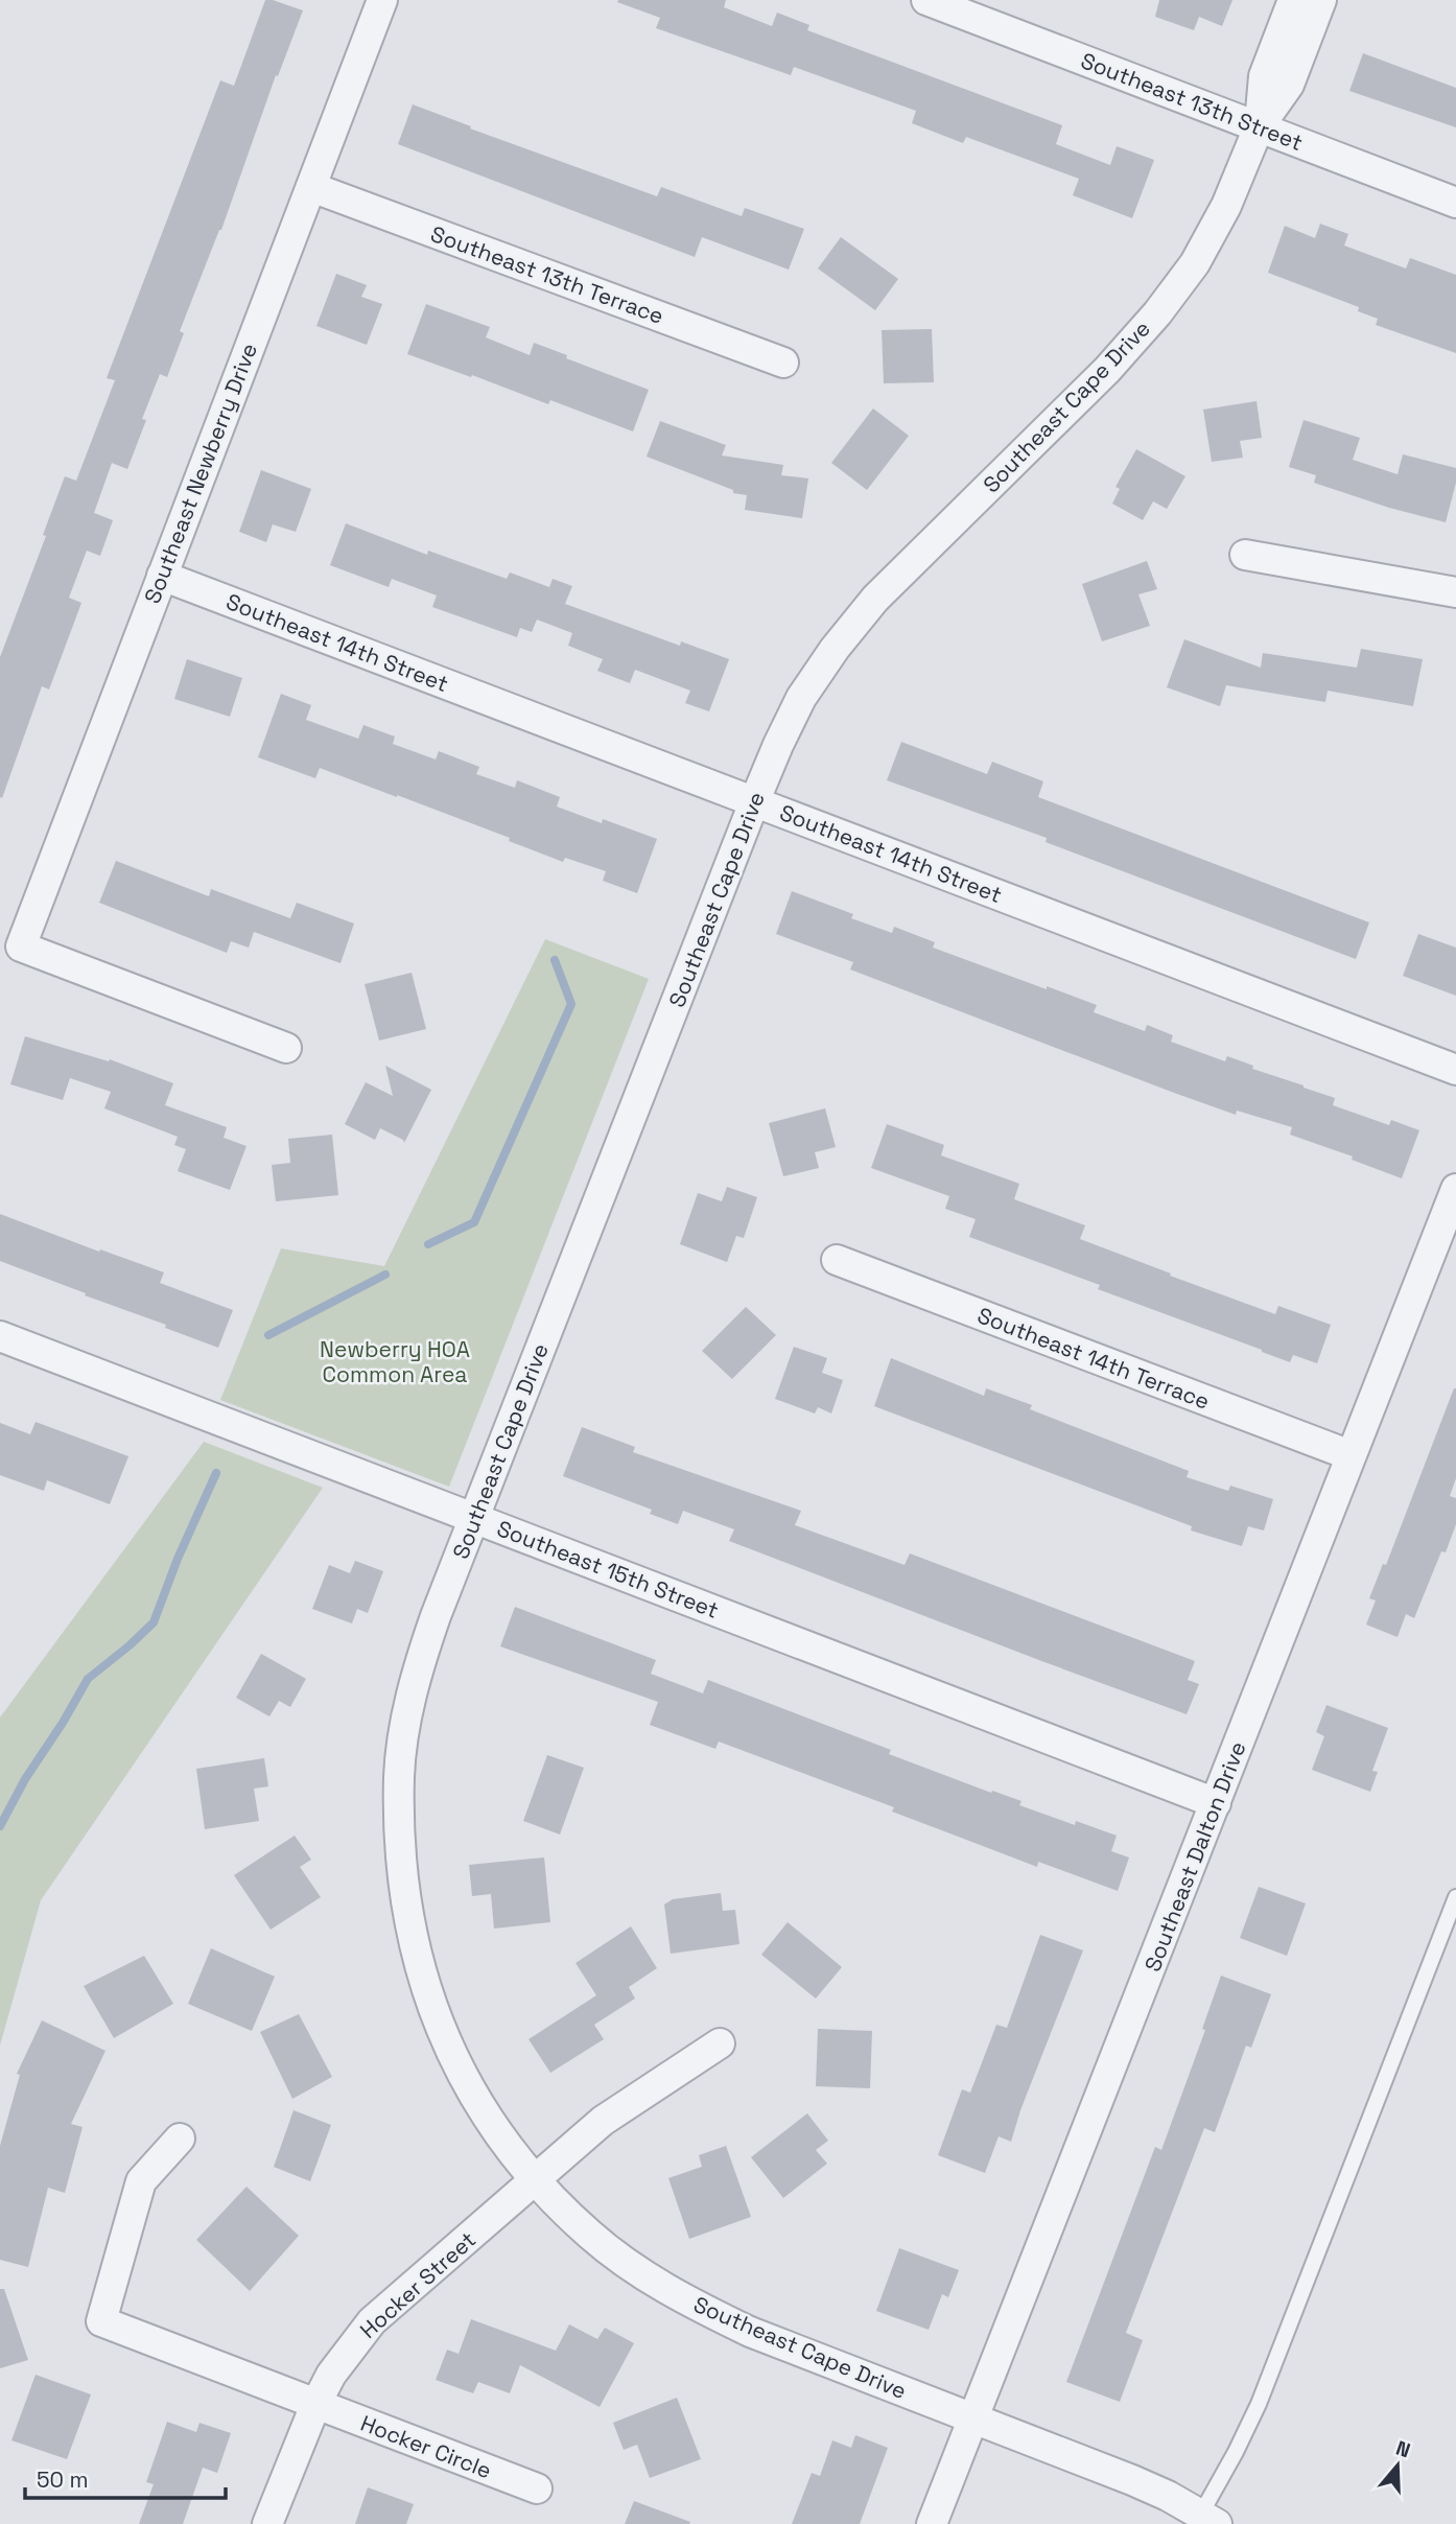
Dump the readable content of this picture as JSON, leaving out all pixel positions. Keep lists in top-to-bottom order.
{
  "streets": {
    "street": [
      "Southeast 13th Street",
      "Southeast 13th Terrace",
      "Southeast Cape Drive",
      "Southeast Newberry Drive",
      "Southeast 14th Street",
      "Southeast 14th Terrace",
      "Southeast 15th Street",
      "Southeast Dalton Drive",
      "Hocker Street",
      "Hocker Circle"
    ]
  },
  "crossings": [
    ["Southeast 13th Street", "Southeast Cape Drive"],
    ["Southeast 13th Terrace", "Southeast Newberry Drive"],
    ["Southeast Cape Drive", "Southeast 14th Street"],
    ["Southeast Cape Drive", "Southeast 15th Street"],
    ["Southeast Cape Drive", "Southeast Dalton Drive"],
    ["Southeast Cape Drive", "Hocker Street"],
    ["Southeast Newberry Drive", "Southeast 14th Street"],
    ["Southeast 14th Terrace", "Southeast Dalton Drive"],
    ["Southeast 15th Street", "Southeast Dalton Drive"],
    ["Hocker Street", "Hocker Circle"]
  ],
  "parks": ["Newberry HOA Common Area"],
  "scale_bar": "50 m",
  "north": "top"
}
